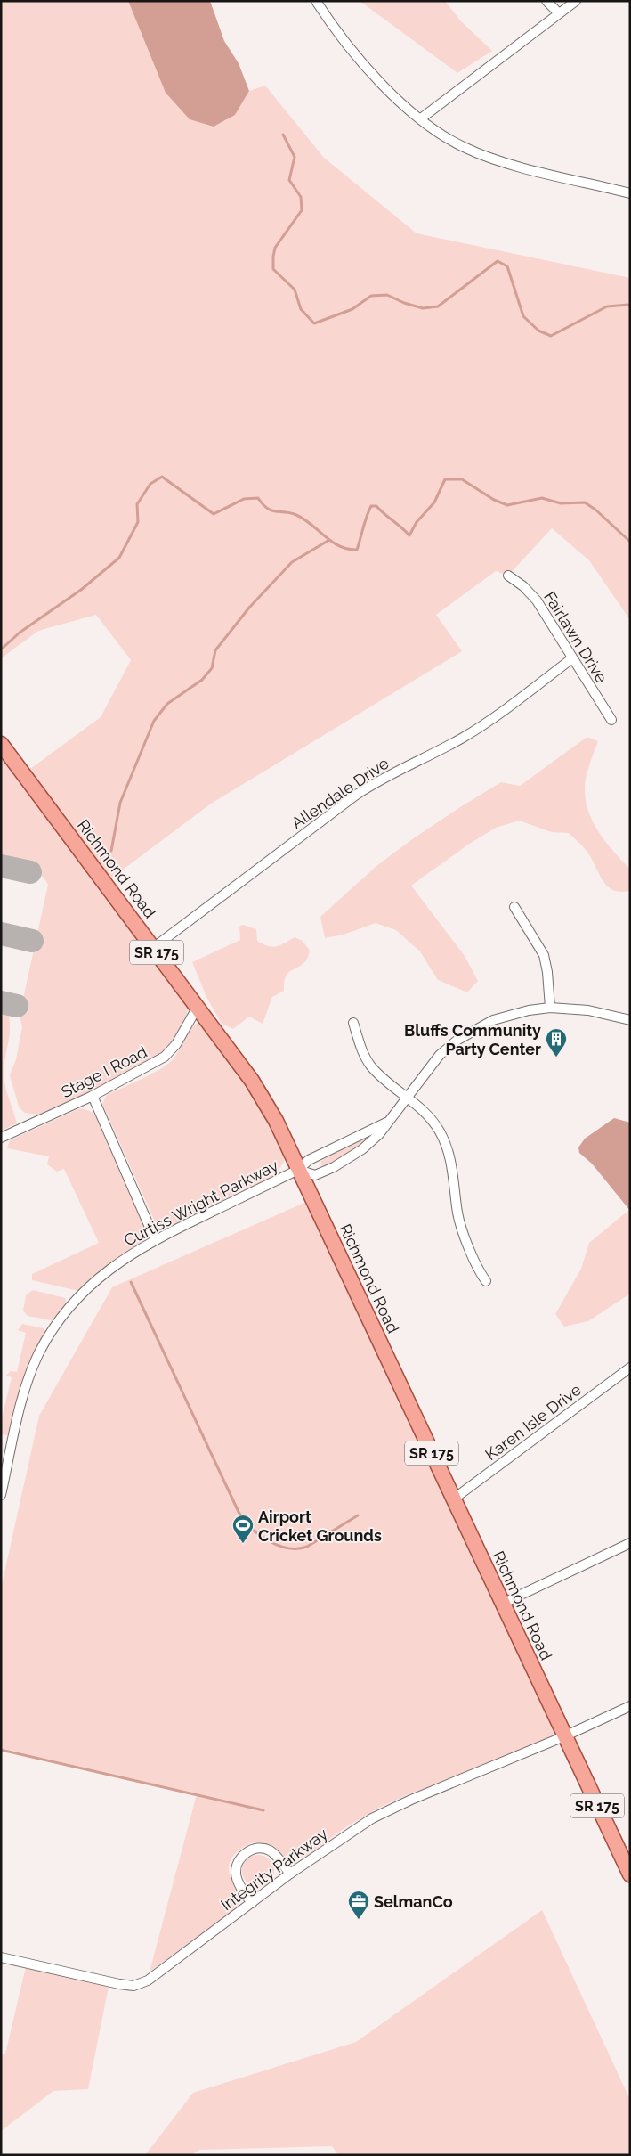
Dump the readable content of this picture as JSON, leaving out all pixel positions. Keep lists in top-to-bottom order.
{
  "streets": {
    "main road": ["Richmond Road", "SR 175"],
    "street": [
      "Fairlawn Drive",
      "Allendale Drive",
      "Stage I Road",
      "Curtiss Wright Parkway",
      "Karen Isle Drive",
      "Integrity Parkway"
    ]
  },
  "crossings": [
    ["Fairlawn Drive", "Allendale Drive"],
    ["Allendale Drive", "Richmond Road"],
    ["Richmond Road", "Stage I Road"],
    ["Richmond Road", "Curtiss Wright Parkway"],
    ["Richmond Road", "Karen Isle Drive"],
    ["Richmond Road", "Integrity Parkway"]
  ],
  "places": {
    "building": ["Bluffs Community Party Center"],
    "sports": ["Airport Cricket Grounds"],
    "office": ["SelmanCo"]
  }
}
